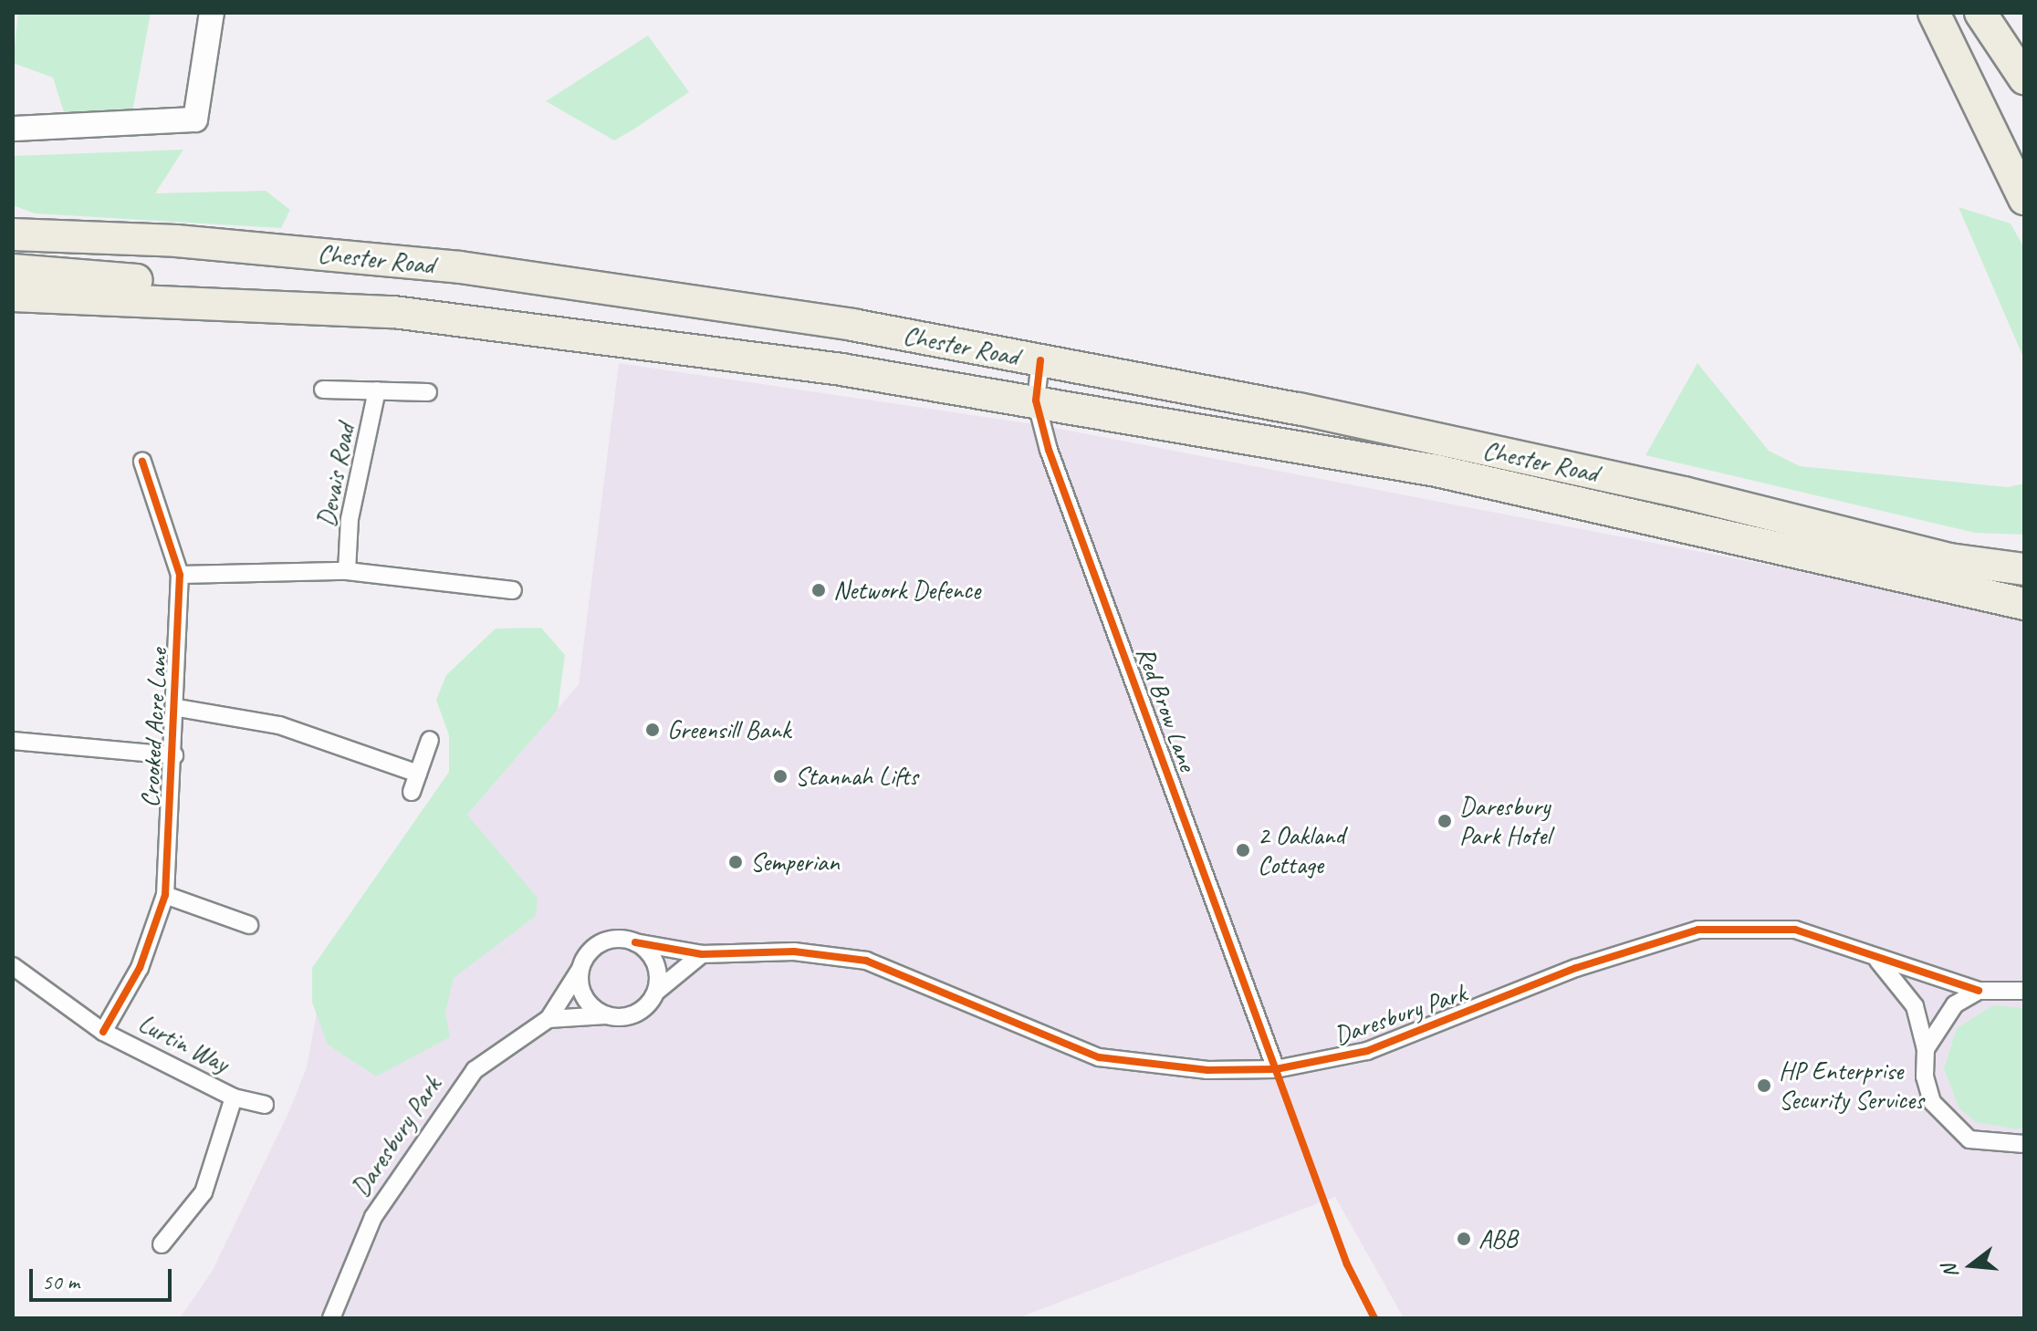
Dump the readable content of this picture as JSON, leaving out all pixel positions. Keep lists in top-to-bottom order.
{
  "streets": {
    "highway": ["Chester Road"],
    "street": [
      "Devais Road",
      "Red Brow Lane",
      "Crooked Acre Lane",
      "Daresbury Park",
      "Lurtin Way"
    ]
  },
  "crossings": [
    ["Chester Road", "Red Brow Lane"],
    ["Red Brow Lane", "Daresbury Park"],
    ["Crooked Acre Lane", "Lurtin Way"]
  ],
  "places": [
    "Network Defence",
    "Greensill Bank",
    "Stannah Lifts",
    "Daresbury Park Hotel",
    "2 Oakland Cottage",
    "Semperian",
    "HP Enterprise Security Services",
    "ABB"
  ],
  "scale_bar": "50 m",
  "north": "left"
}
